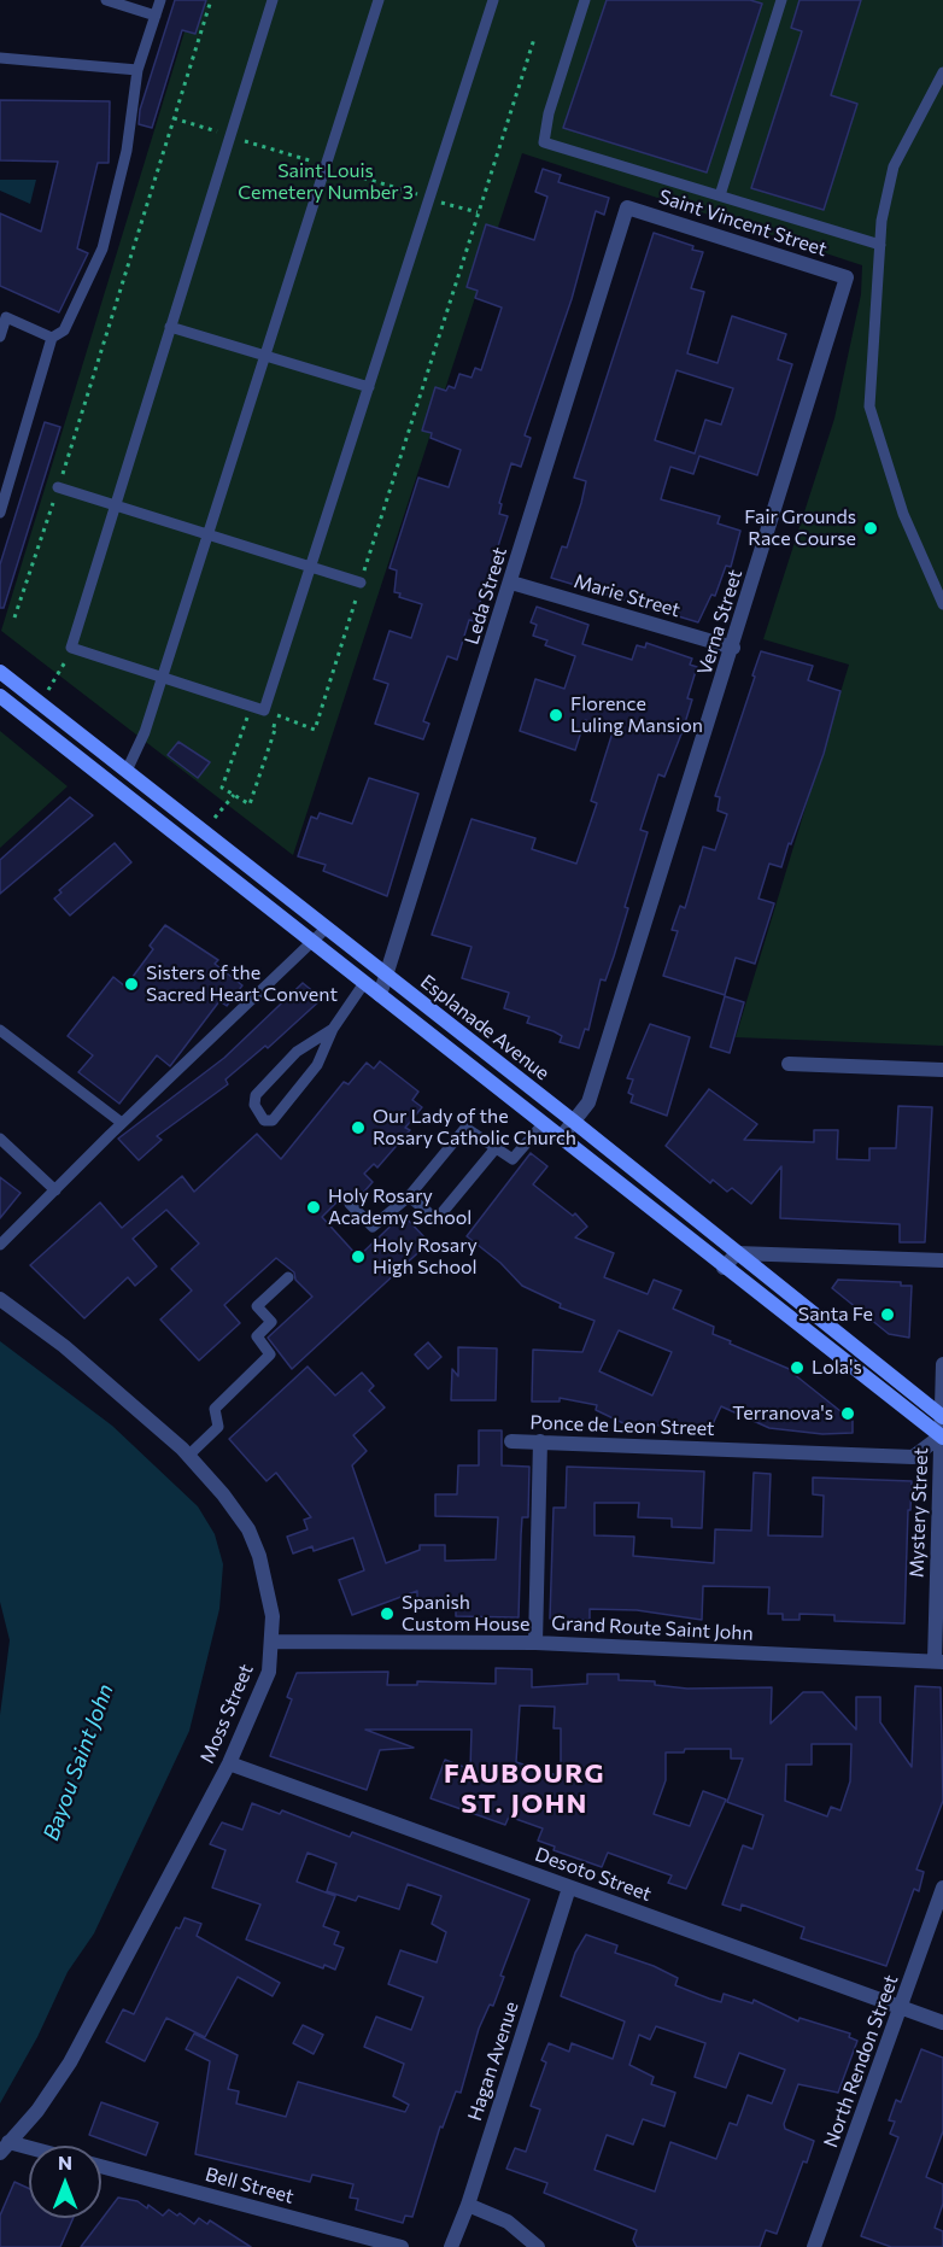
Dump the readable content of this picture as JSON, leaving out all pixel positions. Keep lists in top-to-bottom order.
{
  "streets": {
    "street": [
      "Saint Vincent Street",
      "Leda Street",
      "Marie Street",
      "Verna Street",
      "Esplanade Avenue",
      "Ponce de Leon Street",
      "Mystery Street",
      "Grand Route Saint John",
      "Moss Street",
      "Desoto Street",
      "Hagan Avenue",
      "North Rendon Street",
      "Bell Street"
    ]
  },
  "crossings": [
    ["Saint Vincent Street", "Leda Street"],
    ["Saint Vincent Street", "Verna Street"],
    ["Leda Street", "Marie Street"],
    ["Leda Street", "Esplanade Avenue"],
    ["Marie Street", "Verna Street"],
    ["Verna Street", "Esplanade Avenue"],
    ["Esplanade Avenue", "Ponce de Leon Street"],
    ["Esplanade Avenue", "Mystery Street"],
    ["Ponce de Leon Street", "Mystery Street"],
    ["Mystery Street", "Grand Route Saint John"],
    ["Grand Route Saint John", "Moss Street"],
    ["Moss Street", "Desoto Street"],
    ["Desoto Street", "Hagan Avenue"],
    ["Desoto Street", "North Rendon Street"]
  ],
  "districts": ["FAUBOURG ST. JOHN"],
  "water": ["Bayou Saint John"],
  "parks": ["Saint Louis Cemetery Number 3"],
  "places": [
    "Fair Grounds Race Course",
    "Florence Luling Mansion",
    "Sisters of the Sacred Heart Convent",
    "Our Lady of the Rosary Catholic Church",
    "Holy Rosary Academy School",
    "Holy Rosary High School",
    "Santa Fe",
    "Lola's",
    "Terranova's",
    "Spanish Custom House"
  ],
  "north": "top"
}
